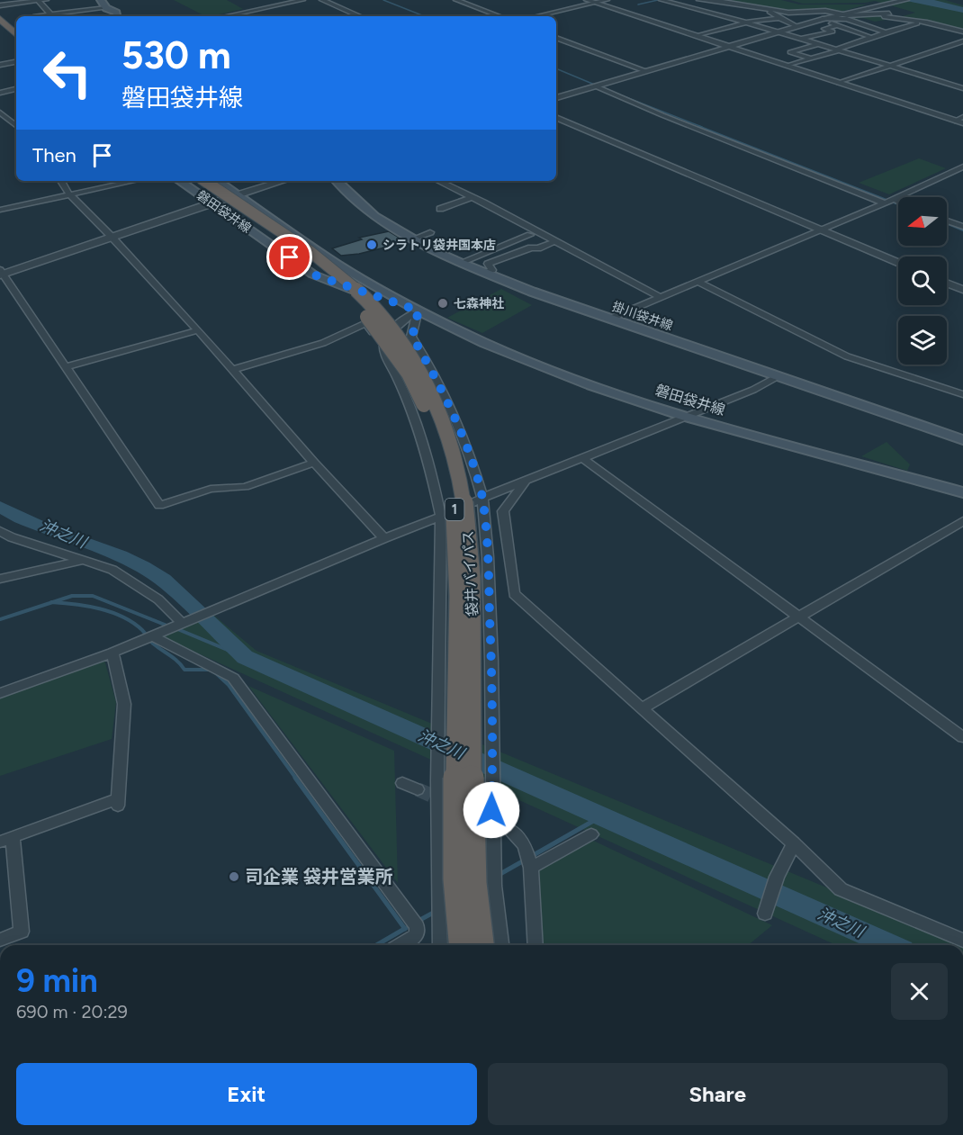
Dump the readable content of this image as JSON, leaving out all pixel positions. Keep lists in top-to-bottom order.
{
  "streets": {
    "highway": ["1", "袋井バイパス"],
    "main road": ["磐田袋井線", "掛川袋井線"]
  },
  "water": ["沖之川"],
  "places": ["シラトリ袋井国本店", "七森神社", "司企業 袋井営業所"],
  "north": "left",
  "page": {
    "turn": ["530 m", "磐田袋井線"],
    "then": "Then",
    "heading": ["9 min", "690 m · 20:29"],
    "buttons": ["Exit", "Share"]
  }
}
